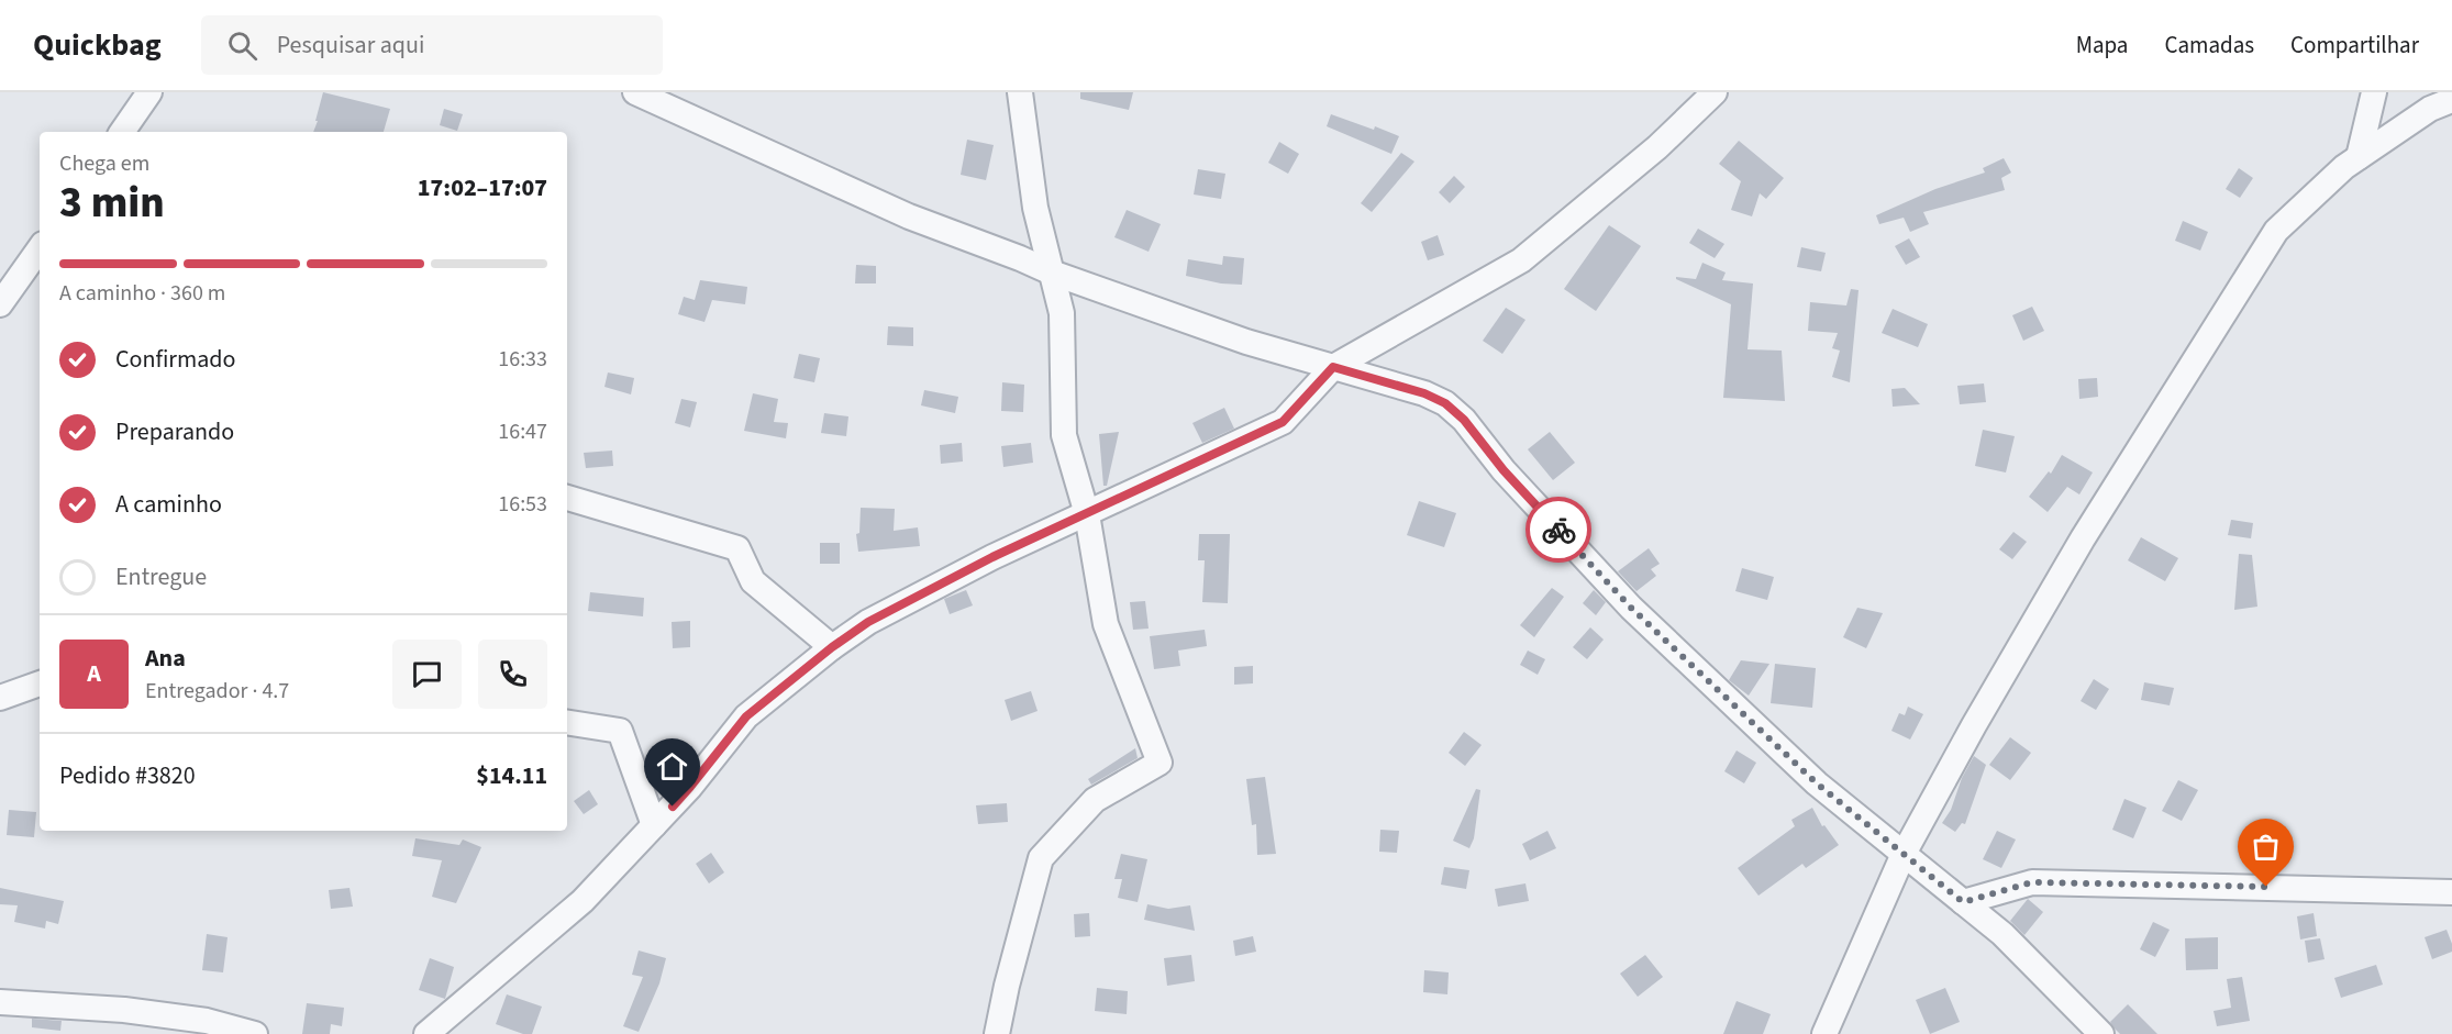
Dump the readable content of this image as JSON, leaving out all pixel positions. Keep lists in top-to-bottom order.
{
  "page": {
    "header": "Quickbag",
    "search": "Pesquisar aqui",
    "nav": ["Mapa", "Camadas", "Compartilhar"],
    "heading": ["3 min", "Chega em", "17:02–17:07"],
    "panel": [
      "Ana",
      "Entregador · 4.7",
      "Pedido #3820",
      "$14.11"
    ],
    "bar": "A caminho · 360 m",
    "list": [
      ["Confirmado", "16:33"],
      ["Preparando", "16:47"],
      ["A caminho", "16:53"],
      "Entregue"
    ],
    "round": "A"
  }
}
